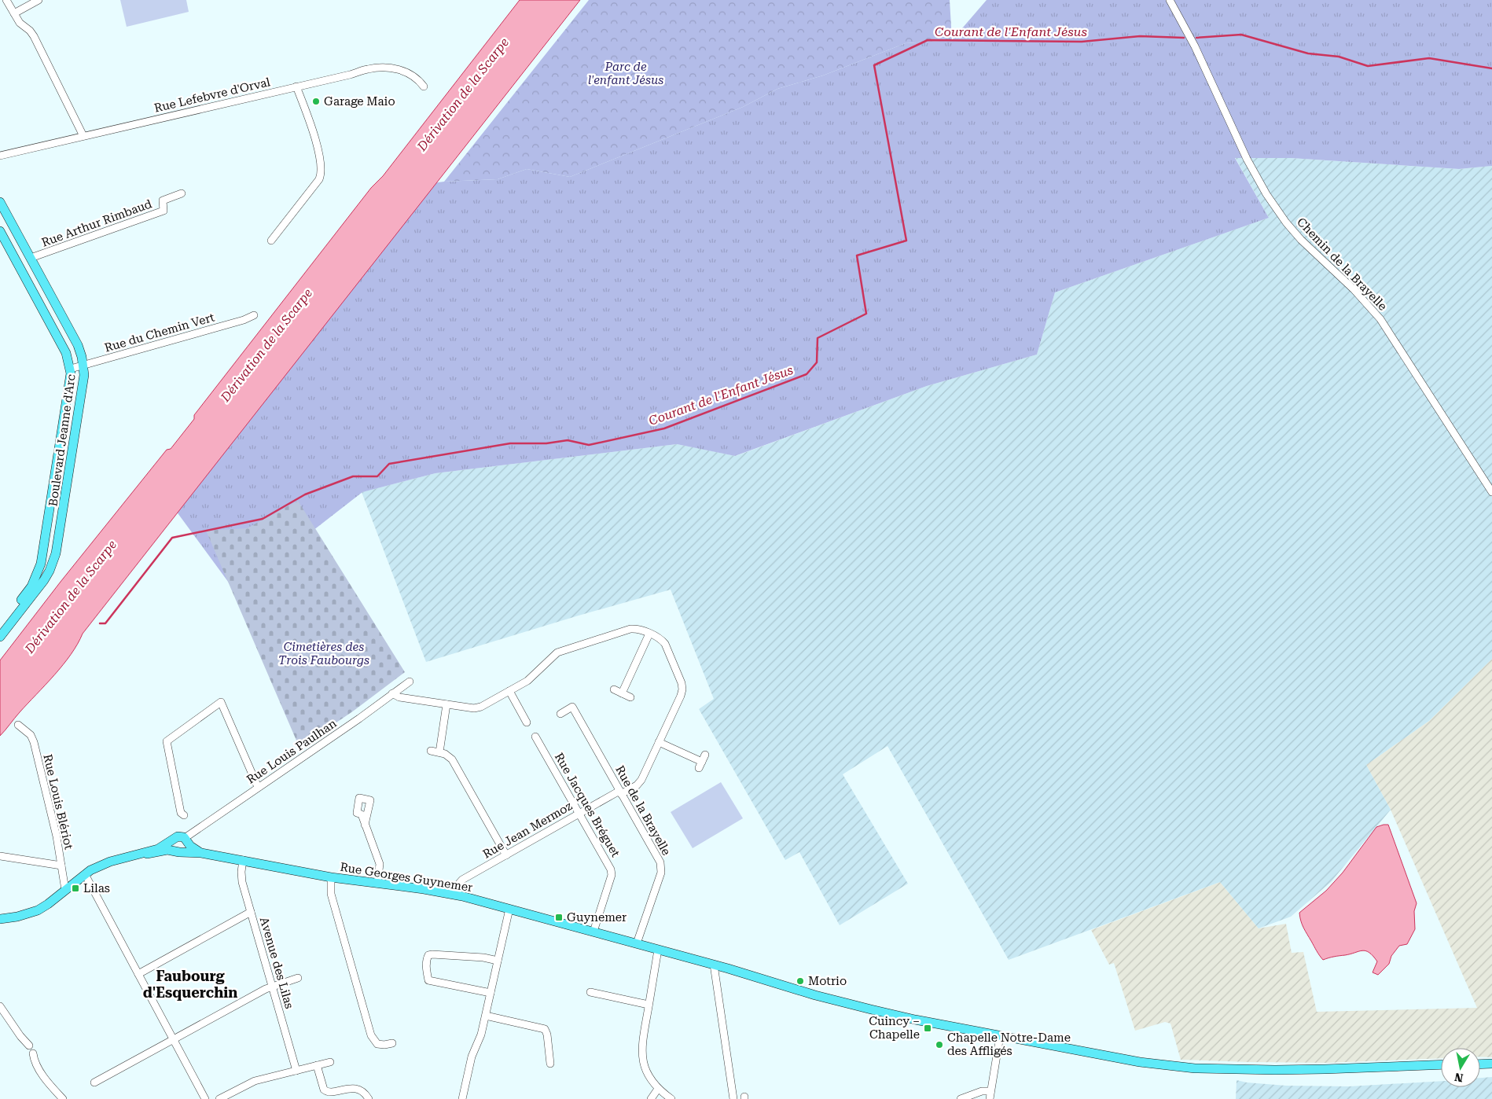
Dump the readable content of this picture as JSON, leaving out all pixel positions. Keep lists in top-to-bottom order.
{
  "streets": {
    "main road": ["Boulevard Jeanne d'Arc", "Rue Georges Guynemer"],
    "street": [
      "Rue Lefebvre d'Orval",
      "Rue Arthur Rimbaud",
      "Chemin de la Brayelle",
      "Rue du Chemin Vert",
      "Rue Louis Paulhan",
      "Rue Louis Blériot",
      "Rue Jacques Bréguet",
      "Rue de la Brayelle",
      "Rue Jean Mermoz",
      "Avenue des Lilas"
    ]
  },
  "crossings": [
    ["Rue Arthur Rimbaud", "Boulevard Jeanne d'Arc"],
    ["Rue du Chemin Vert", "Boulevard Jeanne d'Arc"],
    ["Rue Louis Paulhan", "Rue Jean Mermoz"],
    ["Rue Louis Paulhan", "Rue Georges Guynemer"],
    ["Rue Louis Blériot", "Rue Georges Guynemer"],
    ["Rue Jacques Bréguet", "Rue Jean Mermoz"],
    ["Rue Jacques Bréguet", "Rue Georges Guynemer"],
    ["Rue de la Brayelle", "Rue Jean Mermoz"],
    ["Rue de la Brayelle", "Rue Georges Guynemer"],
    ["Rue Jean Mermoz", "Rue Georges Guynemer"],
    ["Rue Georges Guynemer", "Avenue des Lilas"]
  ],
  "districts": ["Faubourg d'Esquerchin"],
  "water": ["Courant de l'Enfant Jésus", "Dérivation de la Scarpe"],
  "parks": ["Parc de l'enfant Jésus", "Cimetières des Trois Faubourgs"],
  "places": {
    "other": ["Garage Maio", "Motrio", "Chapelle Notre-Dame des Affligés"],
    "transit": ["Lilas", "Guynemer", "Cuincy – Chapelle"]
  },
  "north": "bottom"
}
